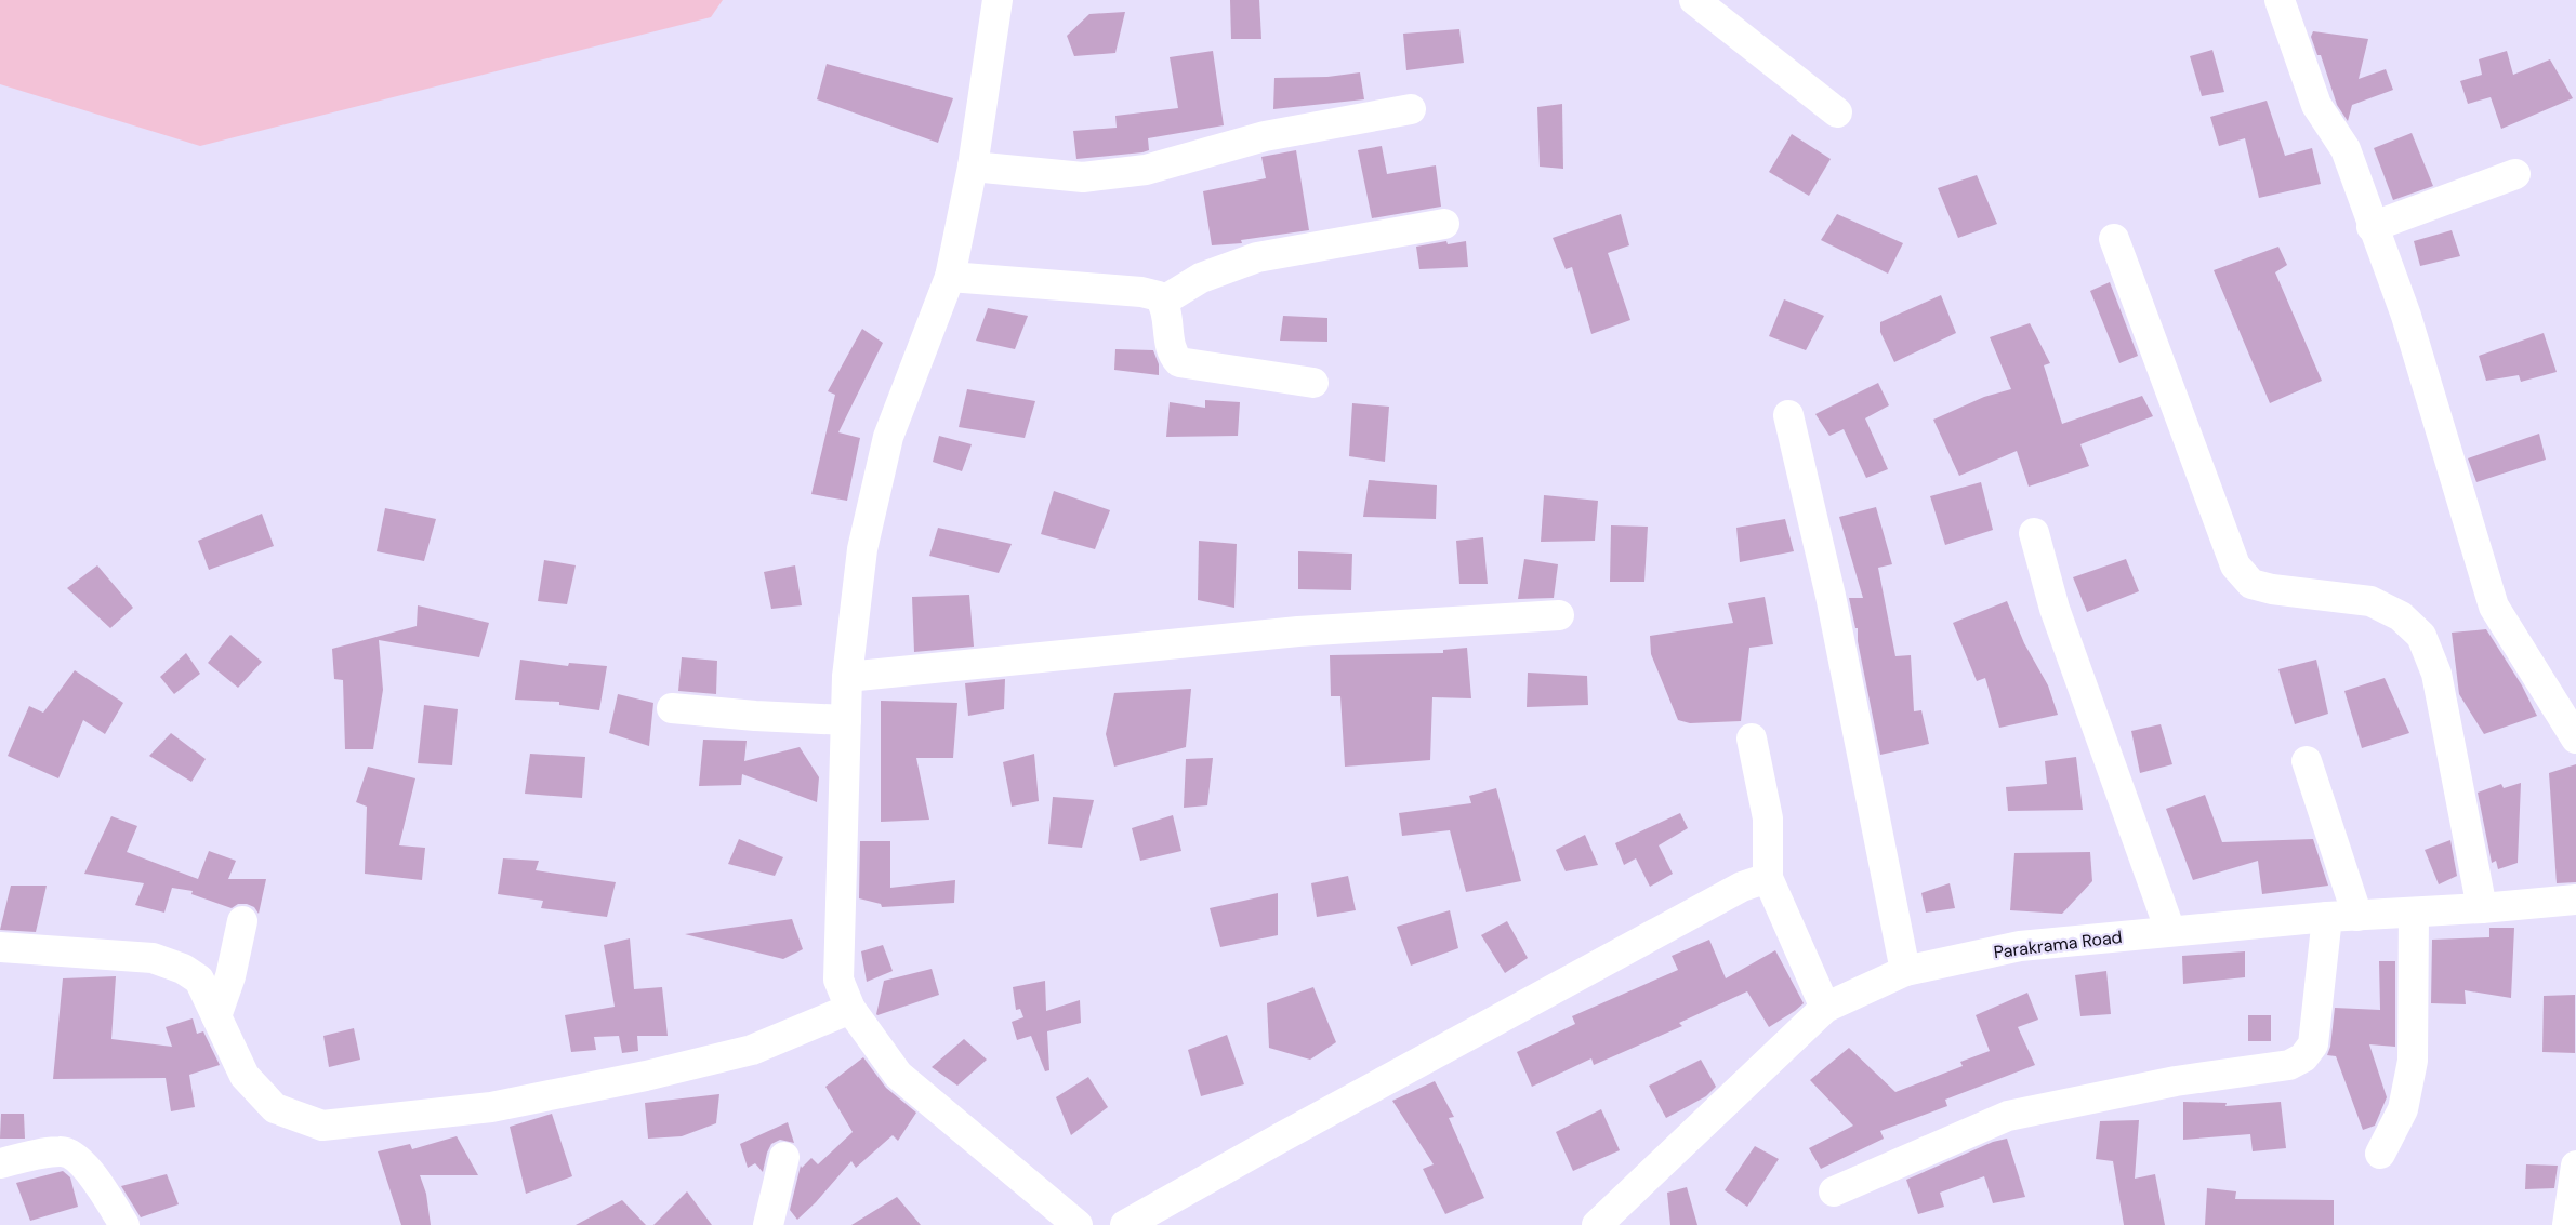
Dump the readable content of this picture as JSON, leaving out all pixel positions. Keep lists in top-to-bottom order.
{
  "streets": {
    "street": ["Parakrama Road"]
  }
}
